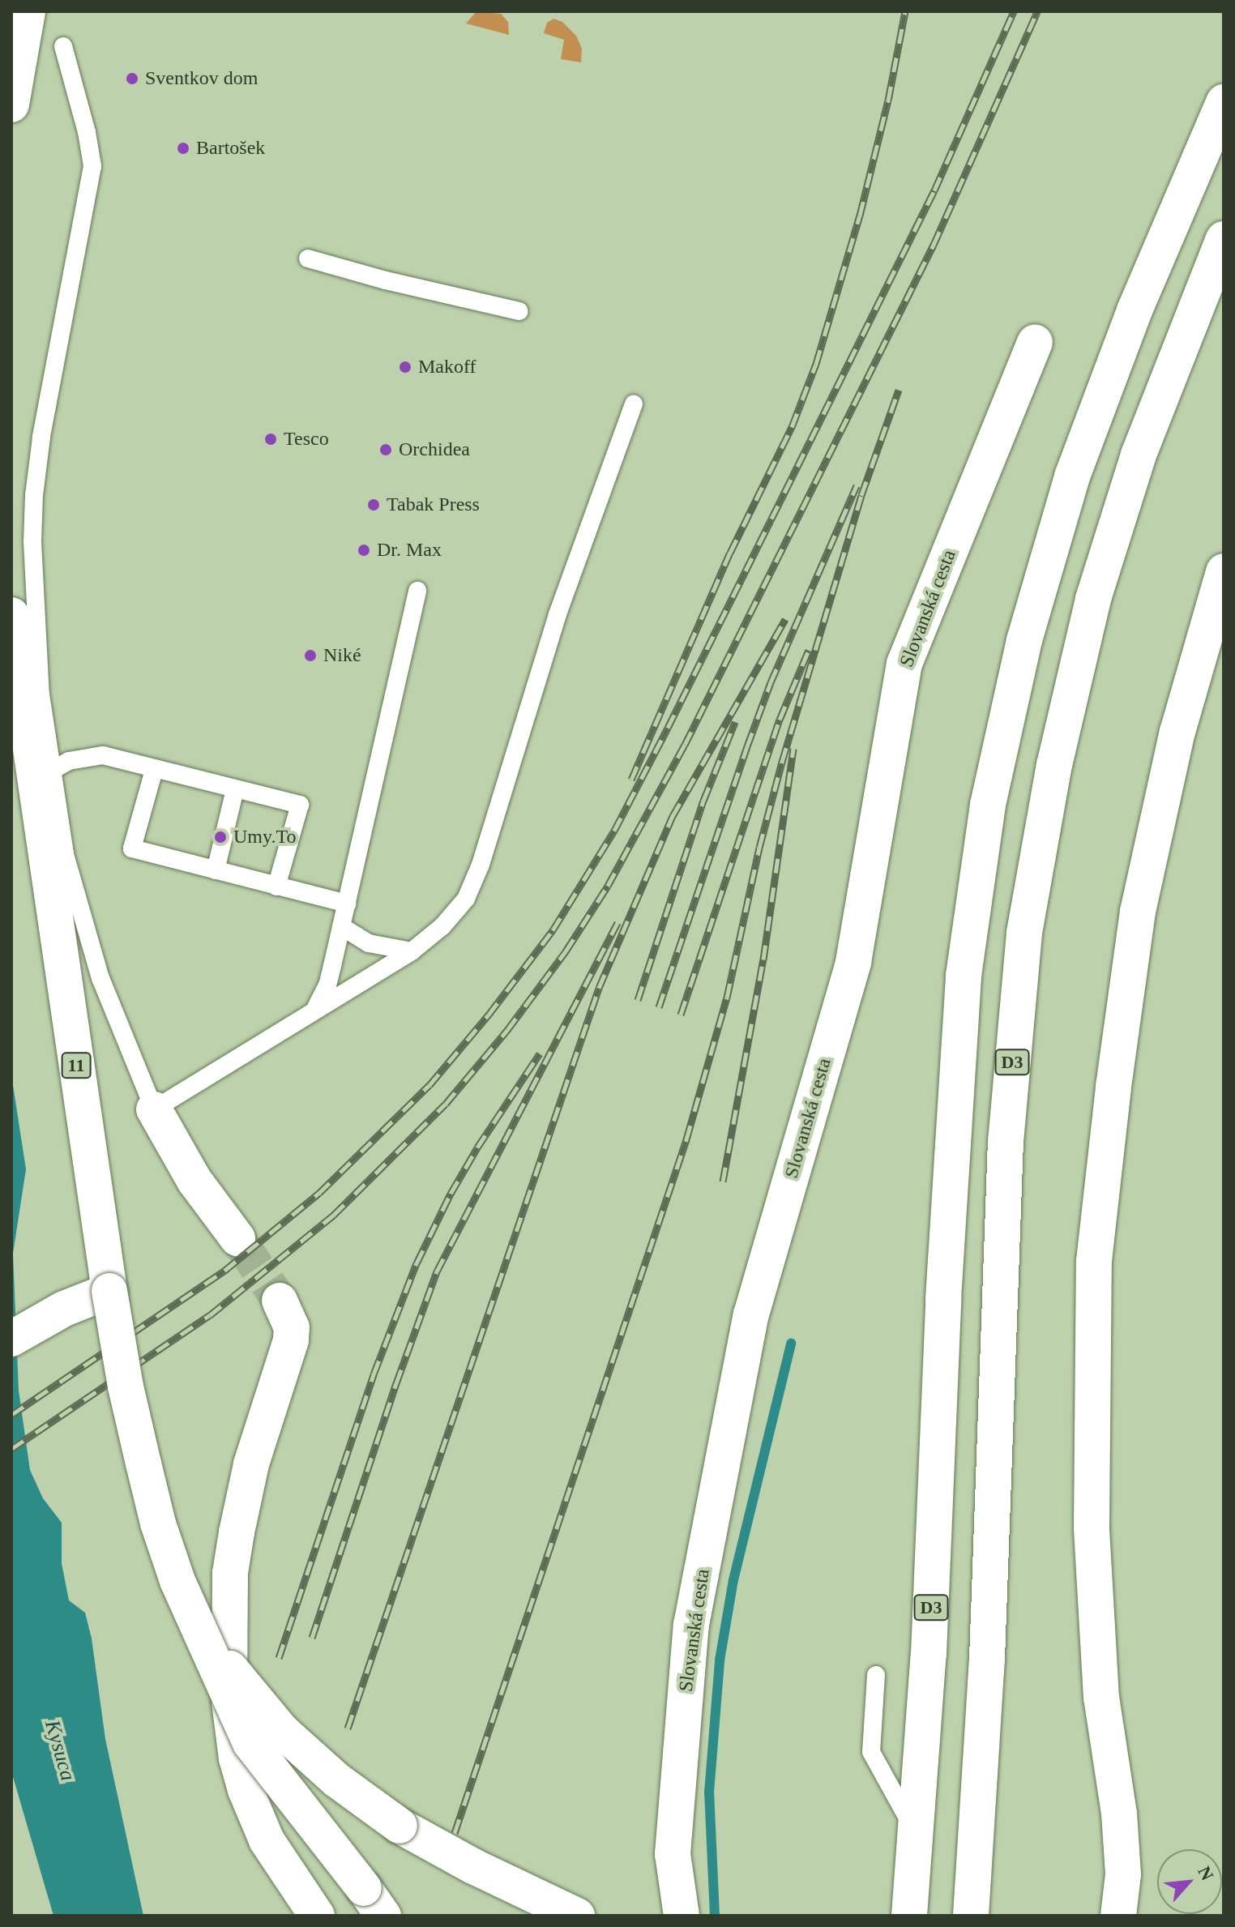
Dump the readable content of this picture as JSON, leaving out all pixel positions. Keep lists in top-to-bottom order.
{
  "streets": {
    "main road": ["Slovanská cesta", "D3", "11"]
  },
  "water": ["Kysuca"],
  "places": [
    "Sventkov dom",
    "Bartošek",
    "Makoff",
    "Tesco",
    "Orchidea",
    "Tabak Press",
    "Dr. Max",
    "Niké",
    "Umy.To"
  ],
  "north": "top right"
}
